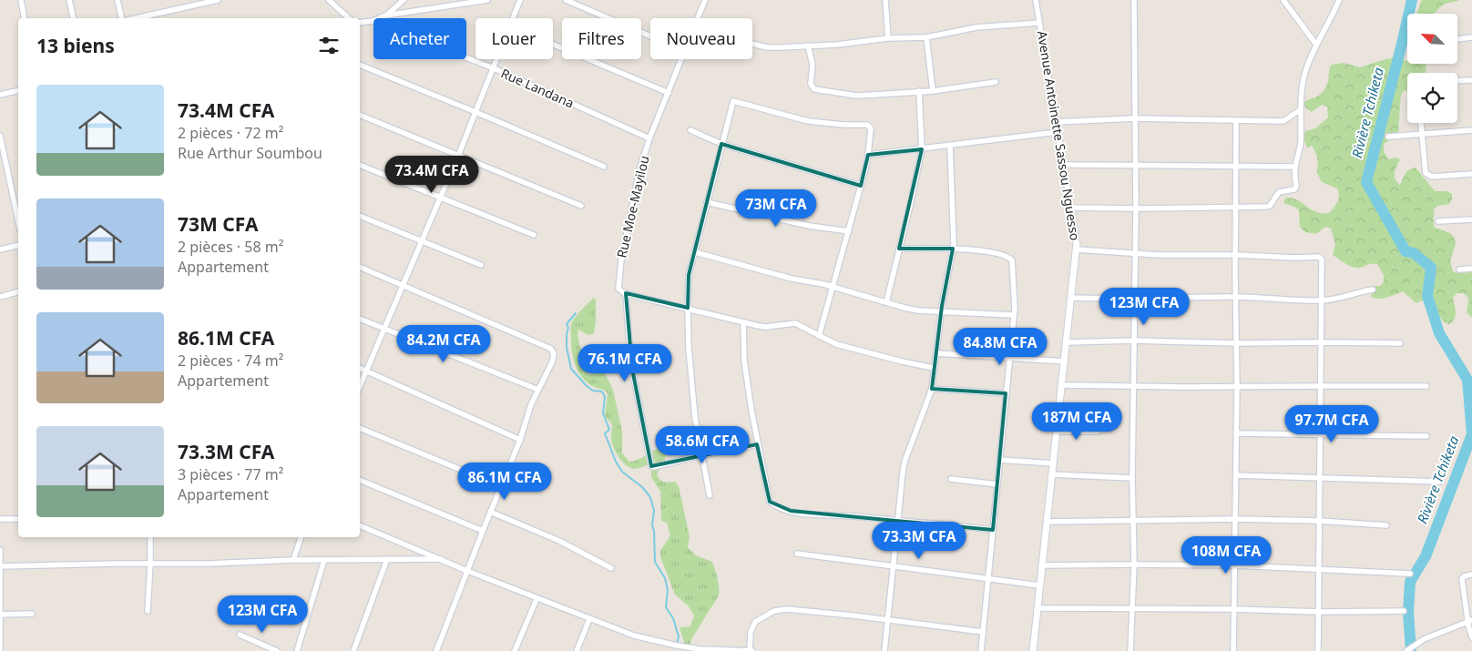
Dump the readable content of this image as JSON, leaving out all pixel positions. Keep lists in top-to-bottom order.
{
  "streets": {
    "street": ["Rue Landana", "Avenue Antoinette Sassou Nguesso", "Rue Moe-Mayilou"]
  },
  "crossings": [
    ["Rue Landana", "Rue Moe-Mayilou"]
  ],
  "water": ["Rivière Tchiketa"],
  "north": "top left",
  "page": {
    "chip": [
      "Acheter",
      "Louer",
      "Filtres",
      "Nouveau"
    ],
    "heading": "13 biens",
    "list": [
      {
        "name": "73.4M CFA",
        "note": "2 pièces · 72 m² · Rue Arthur Soumbou"
      },
      {
        "name": "73M CFA",
        "note": "2 pièces · 58 m² · Appartement"
      },
      {
        "name": "86.1M CFA",
        "note": "2 pièces · 74 m² · Appartement"
      },
      {
        "name": "73.3M CFA",
        "note": "3 pièces · 77 m² · Appartement"
      }
    ],
    "price": [
      "73.4M CFA",
      "73M CFA",
      "123M CFA",
      "84.2M CFA",
      "84.8M CFA",
      "76.1M CFA",
      "187M CFA",
      "97.7M CFA",
      "58.6M CFA",
      "86.1M CFA",
      "73.3M CFA",
      "108M CFA",
      "123M CFA"
    ]
  }
}
